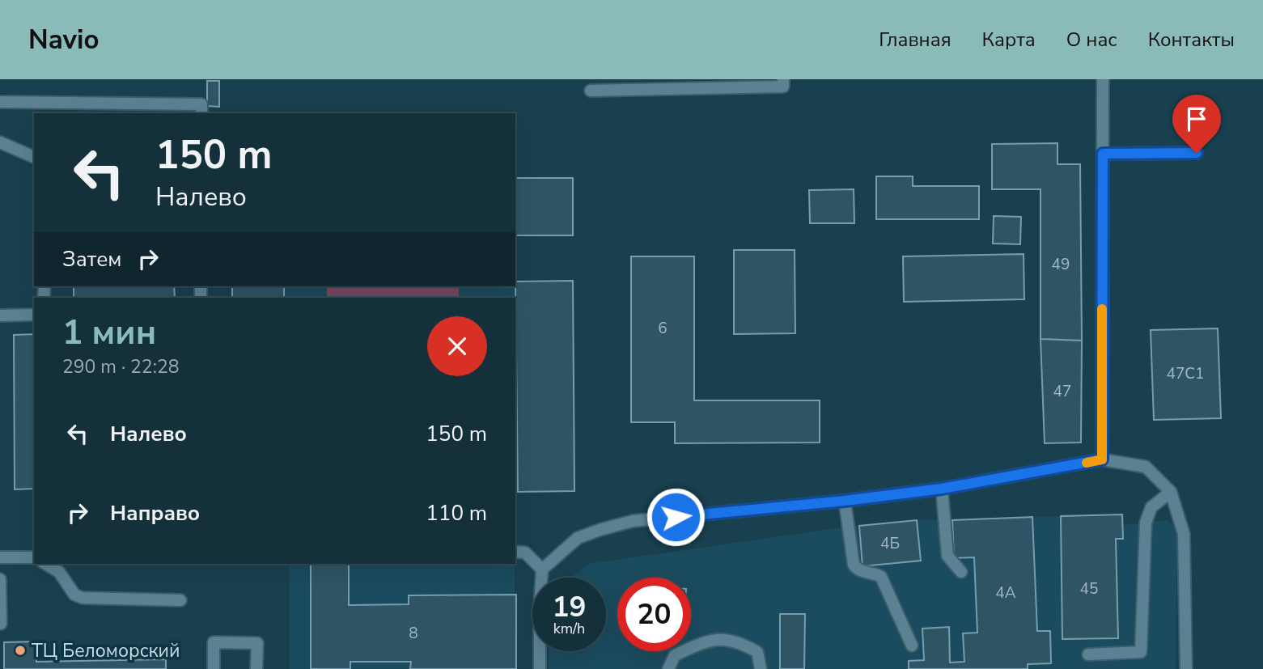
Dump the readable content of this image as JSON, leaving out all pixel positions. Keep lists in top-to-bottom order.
{
  "places": ["ТЦ Беломорский"],
  "house_numbers": [
    "49",
    "6",
    "47С1",
    "47",
    "4Б",
    "45",
    "4А",
    "8"
  ],
  "page": {
    "header": "Navio",
    "nav": [
      "Главная",
      "Карта",
      "О нас",
      "Контакты"
    ],
    "turn": ["150 m", "Налево"],
    "then": "Затем",
    "heading": ["1 мин", "290 m · 22:28"],
    "list": [
      {
        "name": "Налево",
        "value": "150 m"
      },
      {
        "name": "Направо",
        "value": "110 m"
      }
    ],
    "speed": "19 km/h",
    "limit": "20"
  }
}
